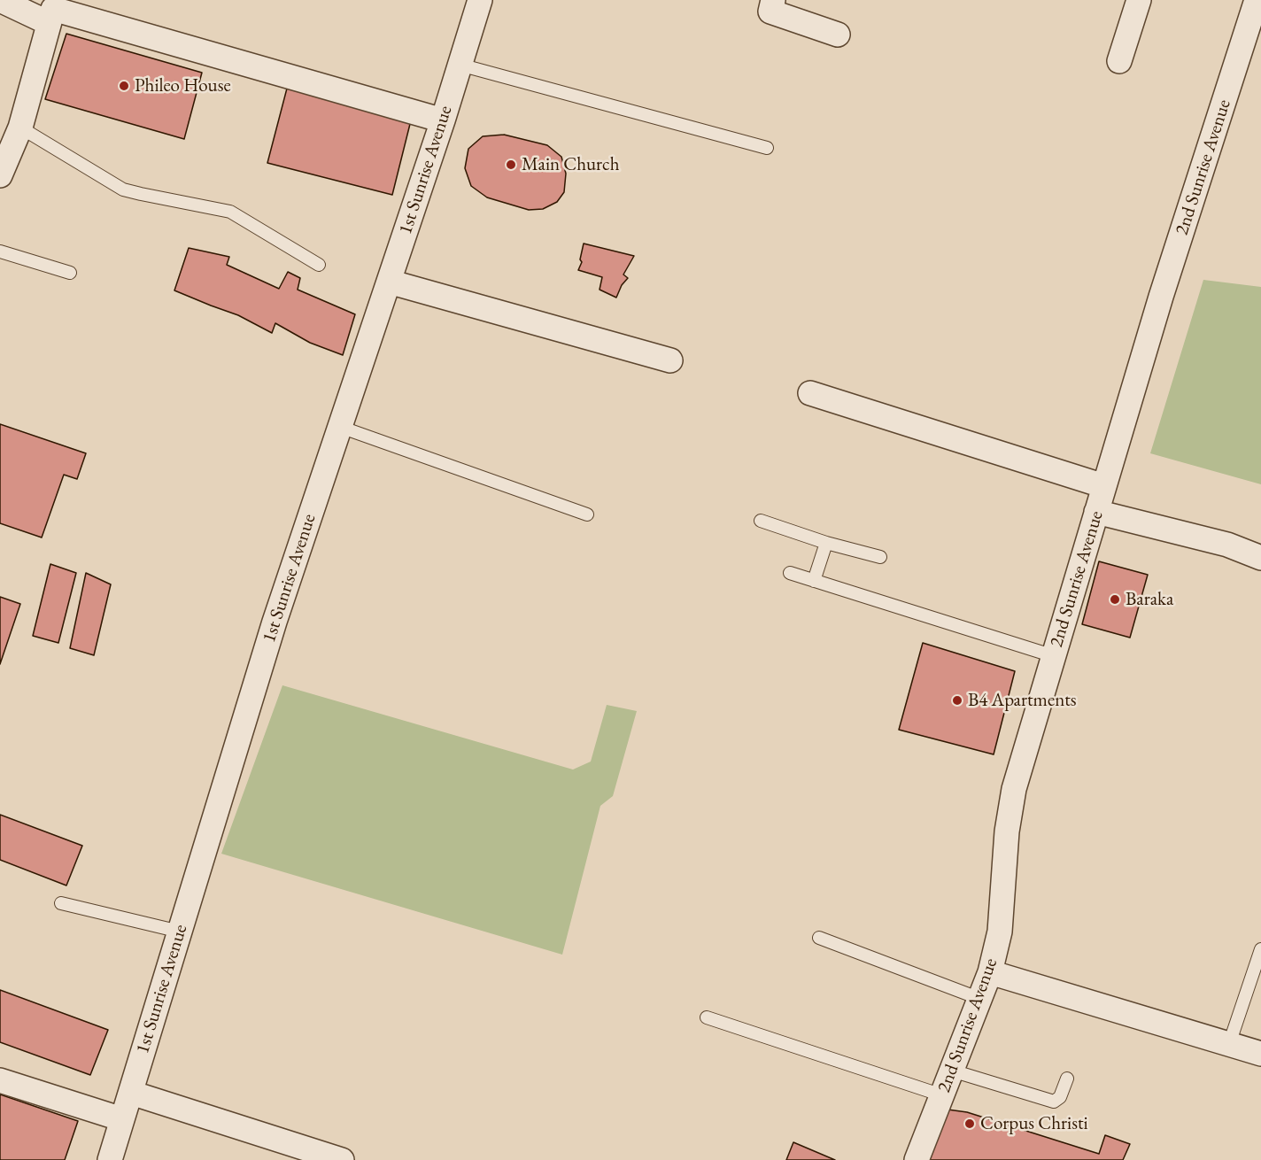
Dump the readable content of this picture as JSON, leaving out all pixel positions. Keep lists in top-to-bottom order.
{
  "streets": {
    "street": ["2nd Sunrise Avenue", "1st Sunrise Avenue"]
  },
  "places": [
    "Phileo House",
    "Main Church",
    "Baraka",
    "B4 Apartments",
    "Corpus Christi"
  ]
}
